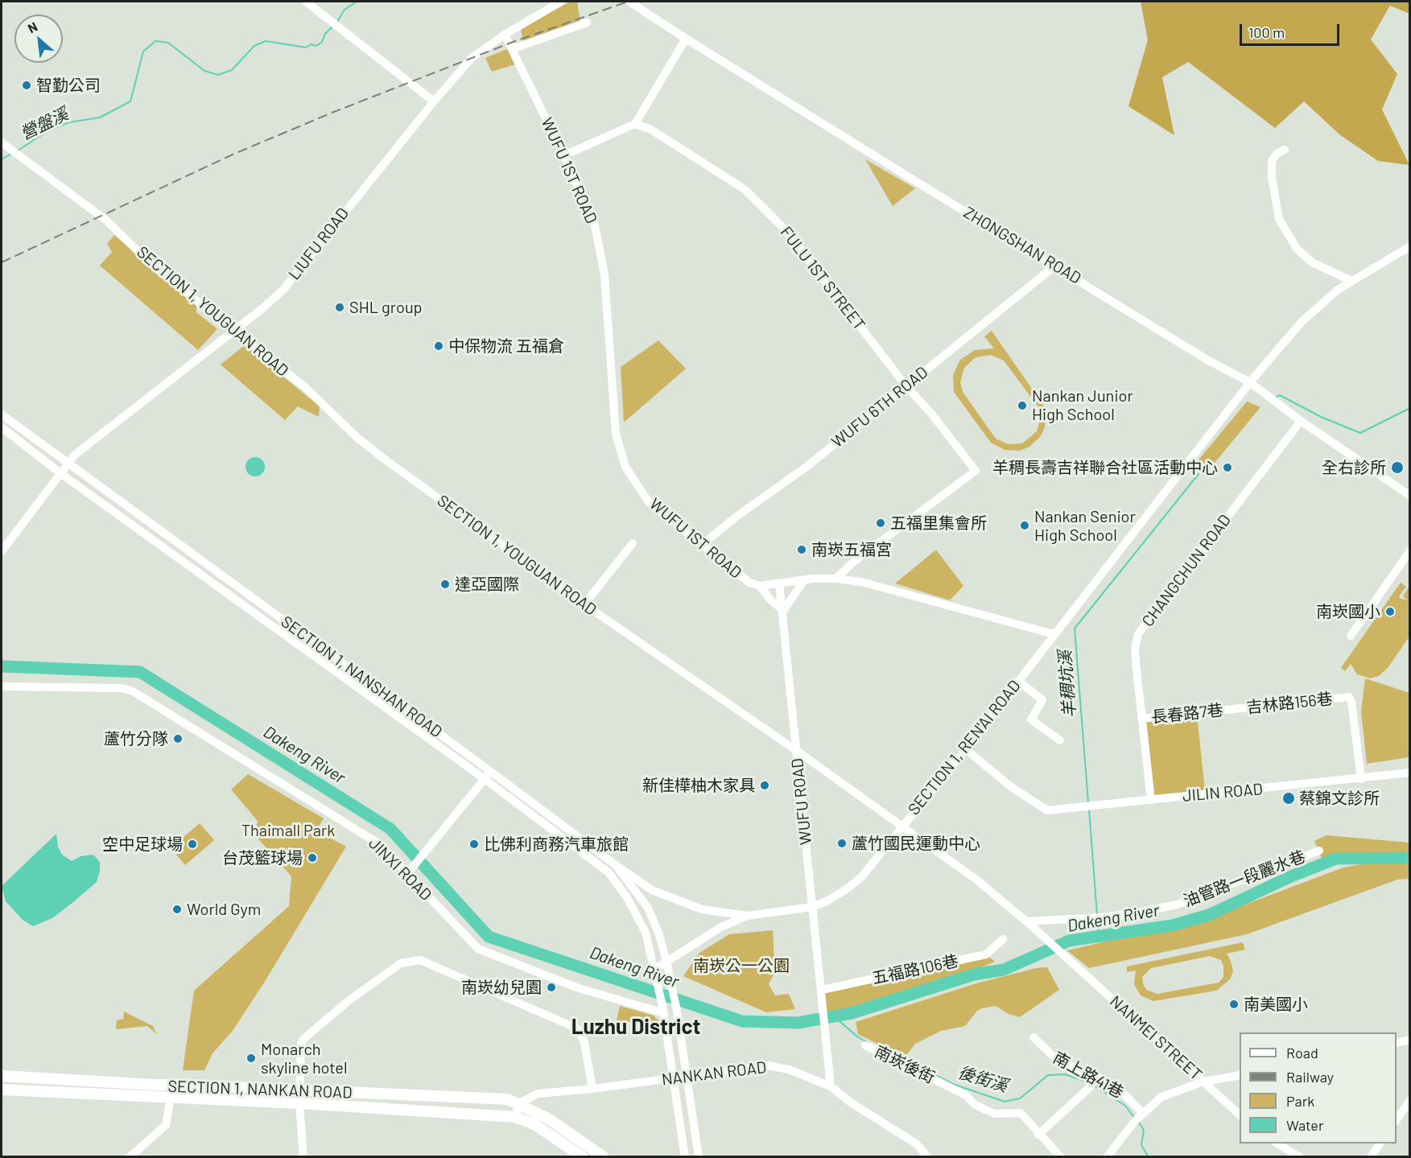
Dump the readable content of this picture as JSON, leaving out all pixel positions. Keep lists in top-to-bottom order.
{
  "streets": {
    "main road": ["SECTION 1, NANKAN ROAD"],
    "street": [
      "WUFU 1ST ROAD",
      "LIUFU ROAD",
      "ZHONGSHAN ROAD",
      "FULU 1ST STREET",
      "SECTION 1, YOUGUAN ROAD",
      "WUFU 6TH ROAD",
      "CHANGCHUN ROAD",
      "SECTION 1, NANSHAN ROAD",
      "吉林路156巷",
      "長春路7巷",
      "SECTION 1, REN'AI ROAD",
      "JILIN ROAD",
      "WUFU ROAD",
      "JINXI ROAD",
      "油管路一段麗水巷",
      "五福路106巷",
      "NANMEI STREET",
      "南崁後街",
      "NANKAN ROAD",
      "南上路41巷"
    ]
  },
  "crossings": [
    ["WUFU 1ST ROAD", "LIUFU ROAD"],
    ["WUFU 1ST ROAD", "FULU 1ST STREET"],
    ["WUFU 1ST ROAD", "WUFU 6TH ROAD"],
    ["WUFU 1ST ROAD", "SECTION 1, REN'AI ROAD"],
    ["WUFU 1ST ROAD", "WUFU ROAD"],
    ["LIUFU ROAD", "SECTION 1, YOUGUAN ROAD"],
    ["LIUFU ROAD", "SECTION 1, NANSHAN ROAD"],
    ["ZHONGSHAN ROAD", "WUFU 6TH ROAD"],
    ["ZHONGSHAN ROAD", "CHANGCHUN ROAD"],
    ["ZHONGSHAN ROAD", "SECTION 1, REN'AI ROAD"],
    ["FULU 1ST STREET", "WUFU 6TH ROAD"],
    ["SECTION 1, YOUGUAN ROAD", "SECTION 1, REN'AI ROAD"],
    ["SECTION 1, YOUGUAN ROAD", "WUFU ROAD"],
    ["SECTION 1, YOUGUAN ROAD", "油管路一段麗水巷"],
    ["SECTION 1, YOUGUAN ROAD", "NANMEI STREET"],
    ["CHANGCHUN ROAD", "長春路7巷"],
    ["CHANGCHUN ROAD", "JILIN ROAD"],
    ["SECTION 1, NANSHAN ROAD", "SECTION 1, REN'AI ROAD"],
    ["SECTION 1, NANSHAN ROAD", "JINXI ROAD"],
    ["SECTION 1, NANSHAN ROAD", "NANKAN ROAD"],
    ["吉林路156巷", "長春路7巷"],
    ["吉林路156巷", "JILIN ROAD"],
    ["SECTION 1, REN'AI ROAD", "JILIN ROAD"],
    ["SECTION 1, REN'AI ROAD", "WUFU ROAD"],
    ["WUFU ROAD", "五福路106巷"],
    ["WUFU ROAD", "NANKAN ROAD"],
    ["油管路一段麗水巷", "NANMEI STREET"],
    ["NANKAN ROAD", "SECTION 1, NANKAN ROAD"]
  ],
  "districts": ["Luzhu District"],
  "water": [
    "營盤溪",
    "羊稠坑溪",
    "Dakeng River",
    "後街溪"
  ],
  "parks": ["Thaimall Park", "南崁公一公園"],
  "places": [
    "智勤公司",
    "SHL group",
    "中保物流 五福倉",
    "Nankan Junior High School",
    "羊稠長壽吉祥聯合社區活動中心",
    "全右診所",
    "五福里集會所",
    "Nankan Senior High School",
    "南崁五福宮",
    "達亞國際",
    "南崁國小",
    "蘆竹分隊",
    "新佳樺柚木家具",
    "蔡錦文診所",
    "蘆竹國民運動中心",
    "空中足球場",
    "比佛利商務汽車旅館",
    "台茂籃球場",
    "World Gym",
    "南崁幼兒園",
    "南美國小",
    "Monarch skyline hotel"
  ],
  "legend": [
    "Road",
    "Railway",
    "Park",
    "Water"
  ],
  "scale_bar": "100 m",
  "north": "top left"
}
